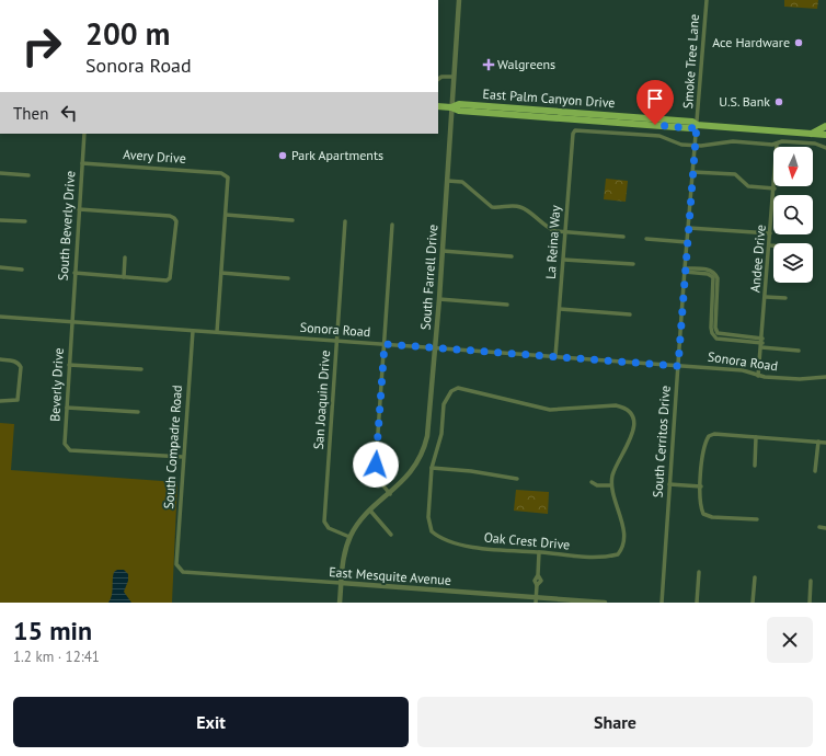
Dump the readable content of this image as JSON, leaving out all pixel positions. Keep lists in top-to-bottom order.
{
  "streets": {
    "main road": ["East Palm Canyon Drive"],
    "street": [
      "Smoke Tree Lane",
      "Avery Drive",
      "South Beverly Drive",
      "La Reina Way",
      "Andee Drive",
      "South Farrell Drive",
      "Sonora Road",
      "Beverly Drive",
      "San Joaquin Drive",
      "South Cerritos Drive",
      "South Compadre Road",
      "Oak Crest Drive",
      "East Mesquite Avenue"
    ]
  },
  "crossings": [
    ["Smoke Tree Lane", "East Palm Canyon Drive"],
    ["Smoke Tree Lane", "South Cerritos Drive"],
    ["East Palm Canyon Drive", "South Farrell Drive"],
    ["East Palm Canyon Drive", "South Cerritos Drive"],
    ["Avery Drive", "South Beverly Drive"],
    ["South Beverly Drive", "Sonora Road"],
    ["South Beverly Drive", "Beverly Drive"],
    ["La Reina Way", "Sonora Road"],
    ["La Reina Way", "South Cerritos Drive"],
    ["Andee Drive", "Sonora Road"],
    ["South Farrell Drive", "Sonora Road"],
    ["South Farrell Drive", "San Joaquin Drive"],
    ["South Farrell Drive", "East Mesquite Avenue"],
    ["Sonora Road", "Beverly Drive"],
    ["Sonora Road", "San Joaquin Drive"],
    ["Sonora Road", "South Cerritos Drive"],
    ["Sonora Road", "South Compadre Road"],
    ["Beverly Drive", "South Compadre Road"],
    ["South Compadre Road", "East Mesquite Avenue"]
  ],
  "places": {
    "other": ["Ace Hardware", "U.S. Bank", "Park Apartments"],
    "health": ["Walgreens"]
  },
  "north": "bottom",
  "page": {
    "turn": ["200 m", "Sonora Road"],
    "then": "Then",
    "heading": ["15 min", "1.2 km · 12:41"],
    "buttons": ["Exit", "Share"]
  }
}
